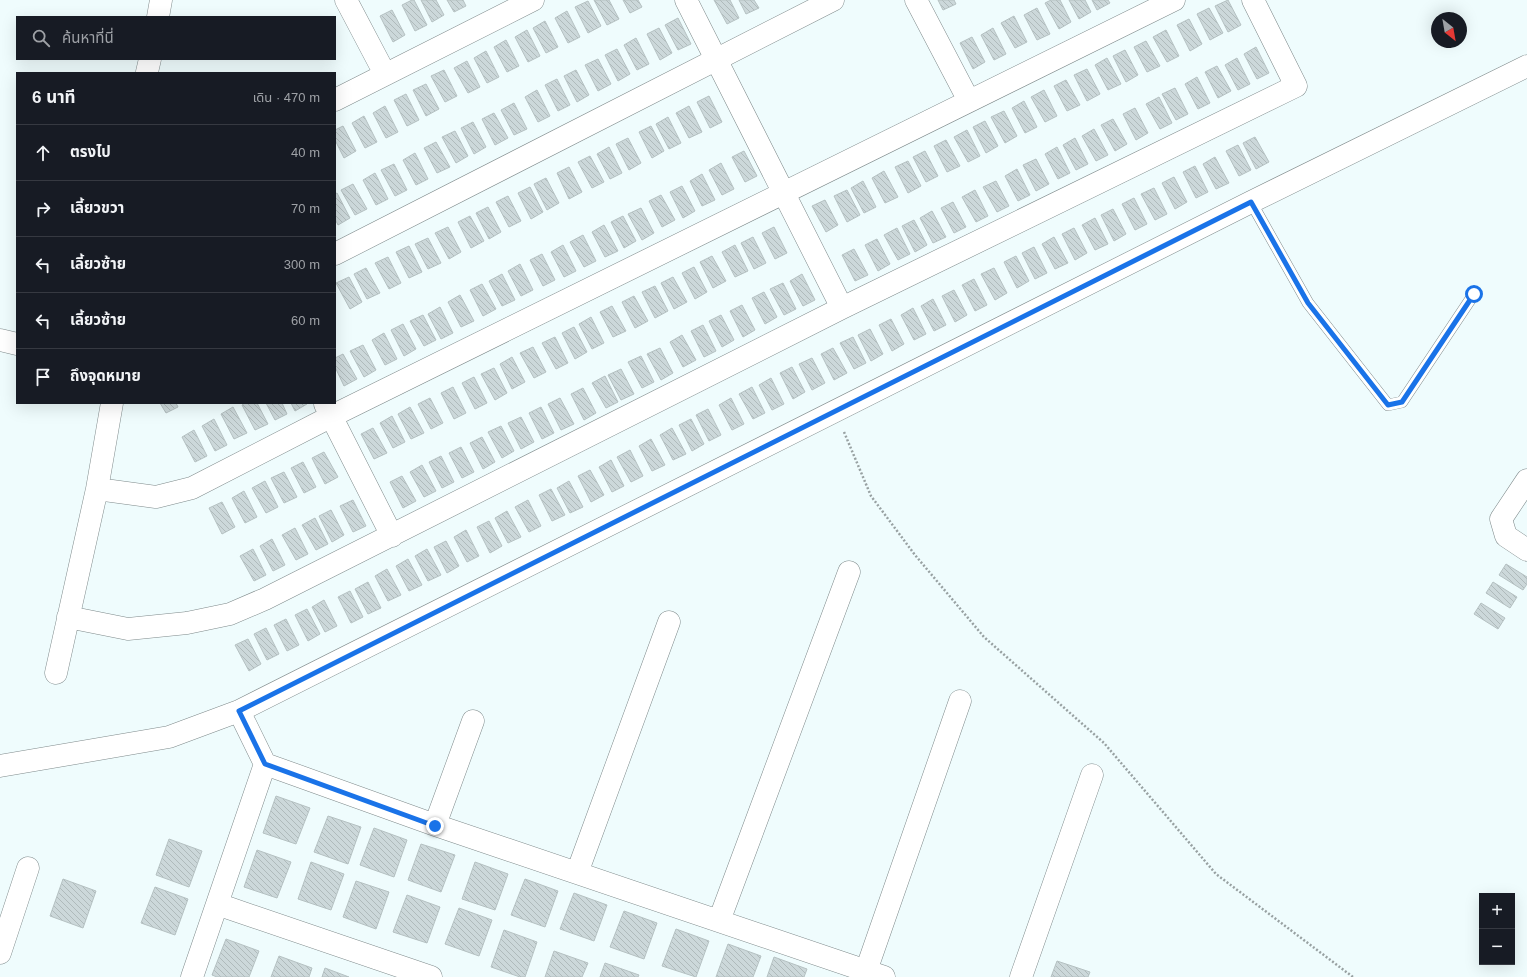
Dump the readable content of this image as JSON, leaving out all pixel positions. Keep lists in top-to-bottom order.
{
  "north": "bottom right",
  "page": {
    "search": "ค้นหาที่นี่",
    "heading": ["6 นาที", "เดิน · 470 m"],
    "list": [
      ["ตรงไป", "40 m"],
      ["เลี้ยวขวา", "70 m"],
      ["เลี้ยวซ้าย", "300 m"],
      ["เลี้ยวซ้าย", "60 m"],
      "ถึงจุดหมาย"
    ],
    "map_buttons": ["+", "−"]
  }
}
